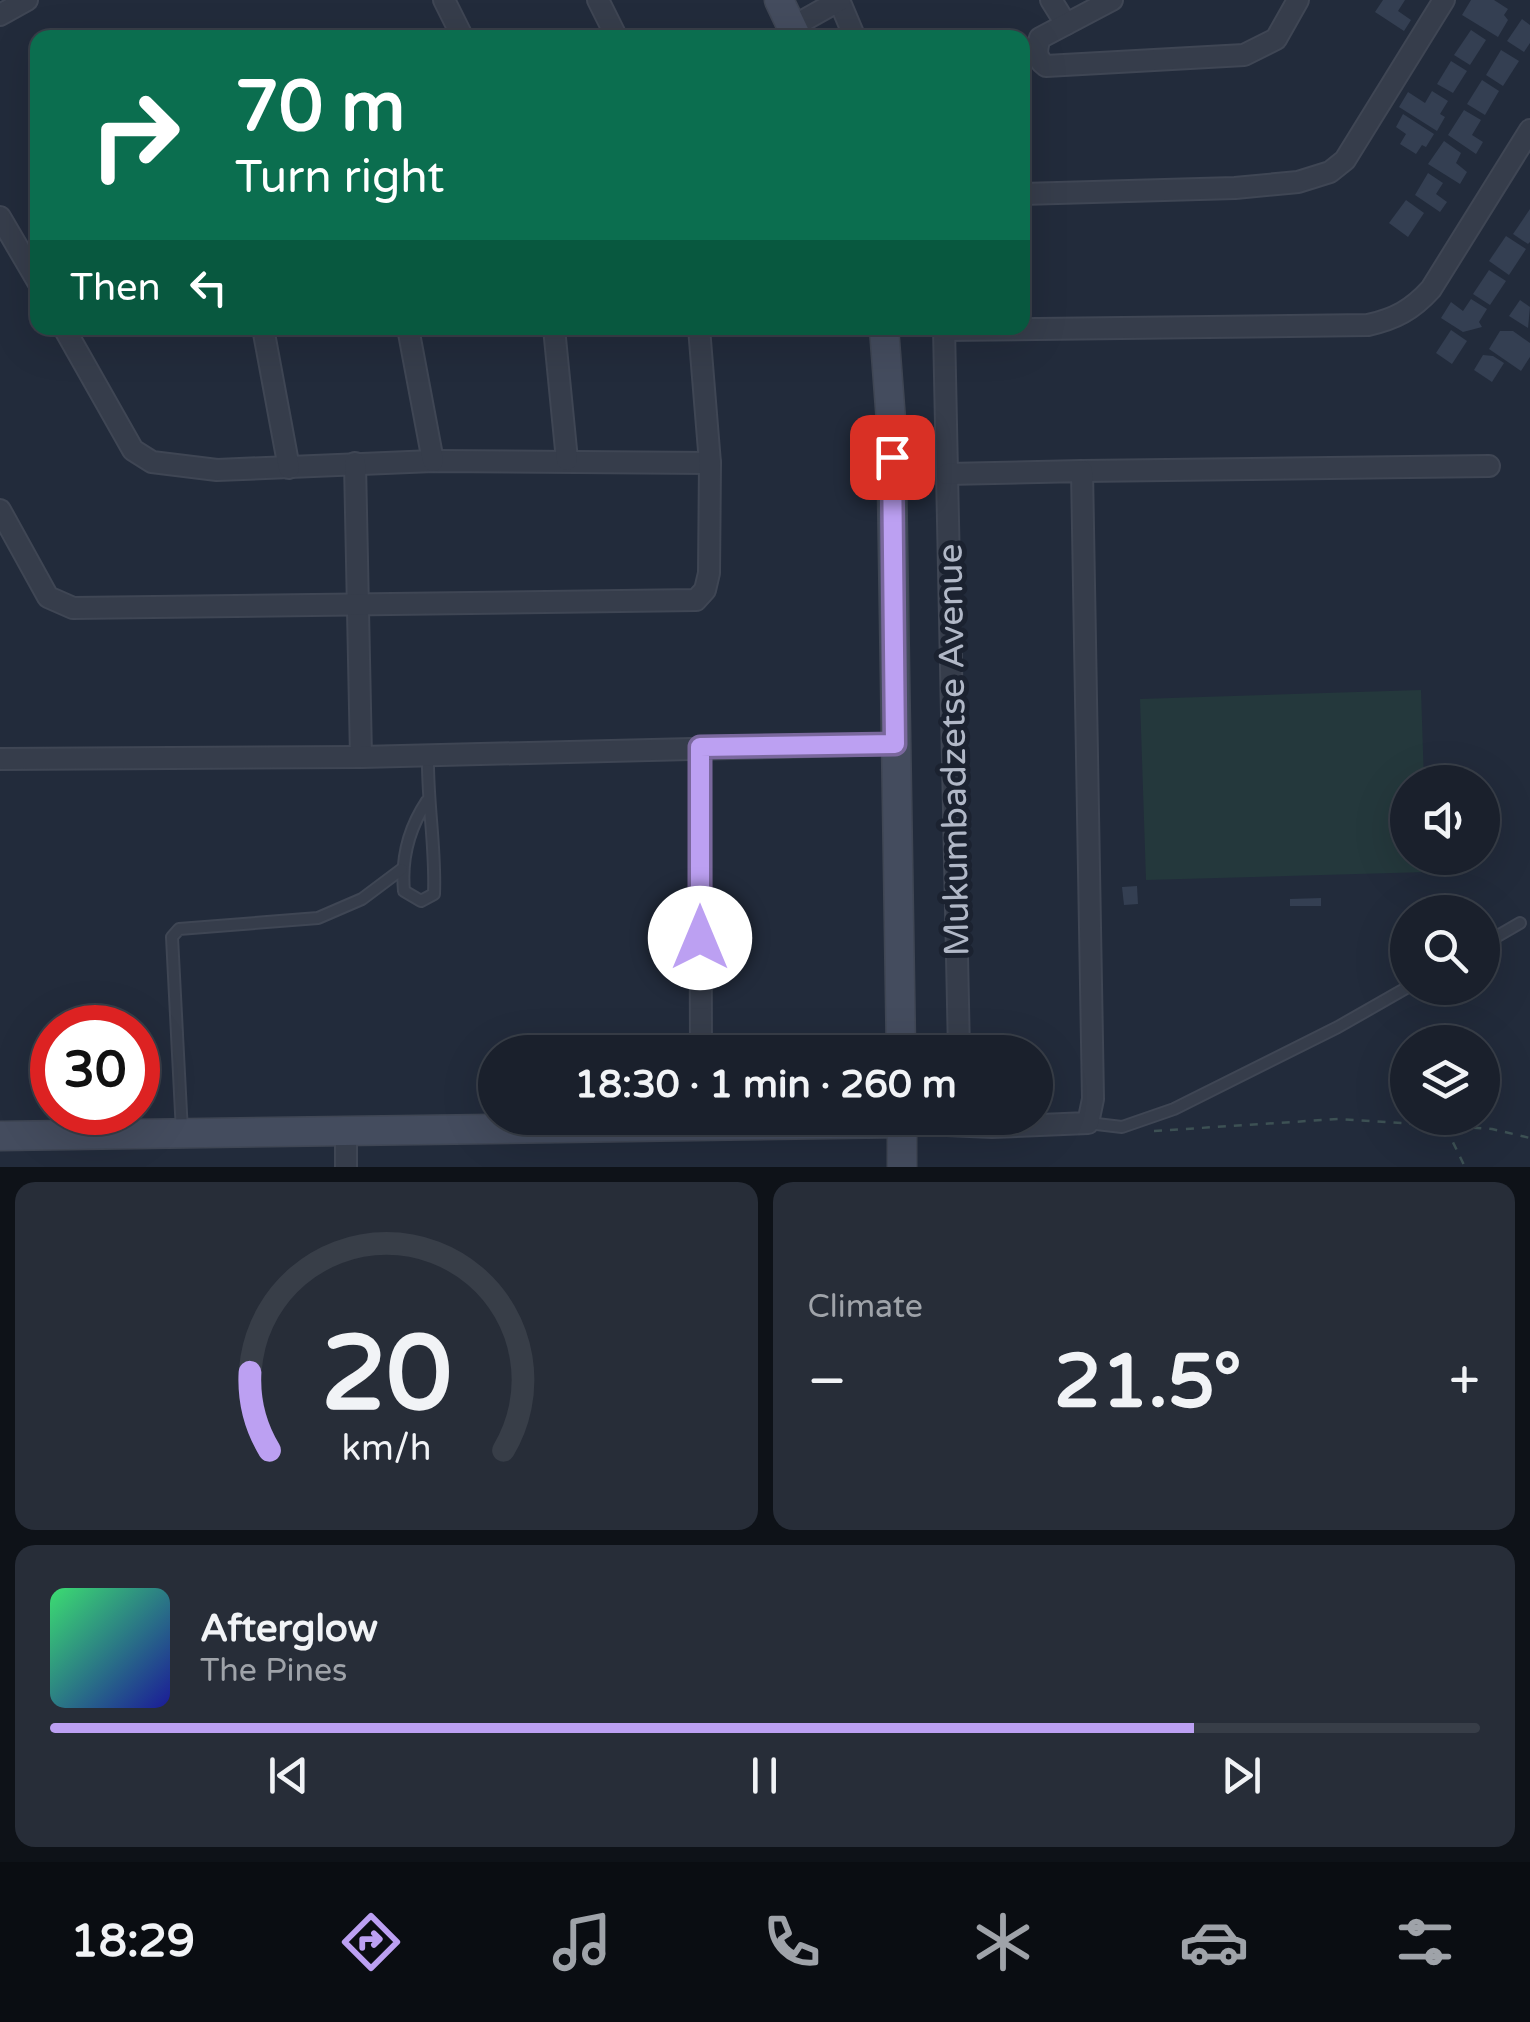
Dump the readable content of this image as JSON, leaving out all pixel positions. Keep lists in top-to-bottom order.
{
  "streets": {
    "street": ["Mukumbadzetse Avenue"]
  },
  "page": {
    "turn": ["70 m", "Turn right"],
    "then": "Then",
    "limit": "30",
    "trip": "18:30 · 1 min · 260 m",
    "tile": "Climate",
    "heat": ["−", "21.5°", "+"],
    "song": ["Afterglow", "The Pines"],
    "tabs": "18:29",
    "gauge": ["20", "km/h"]
  }
}
